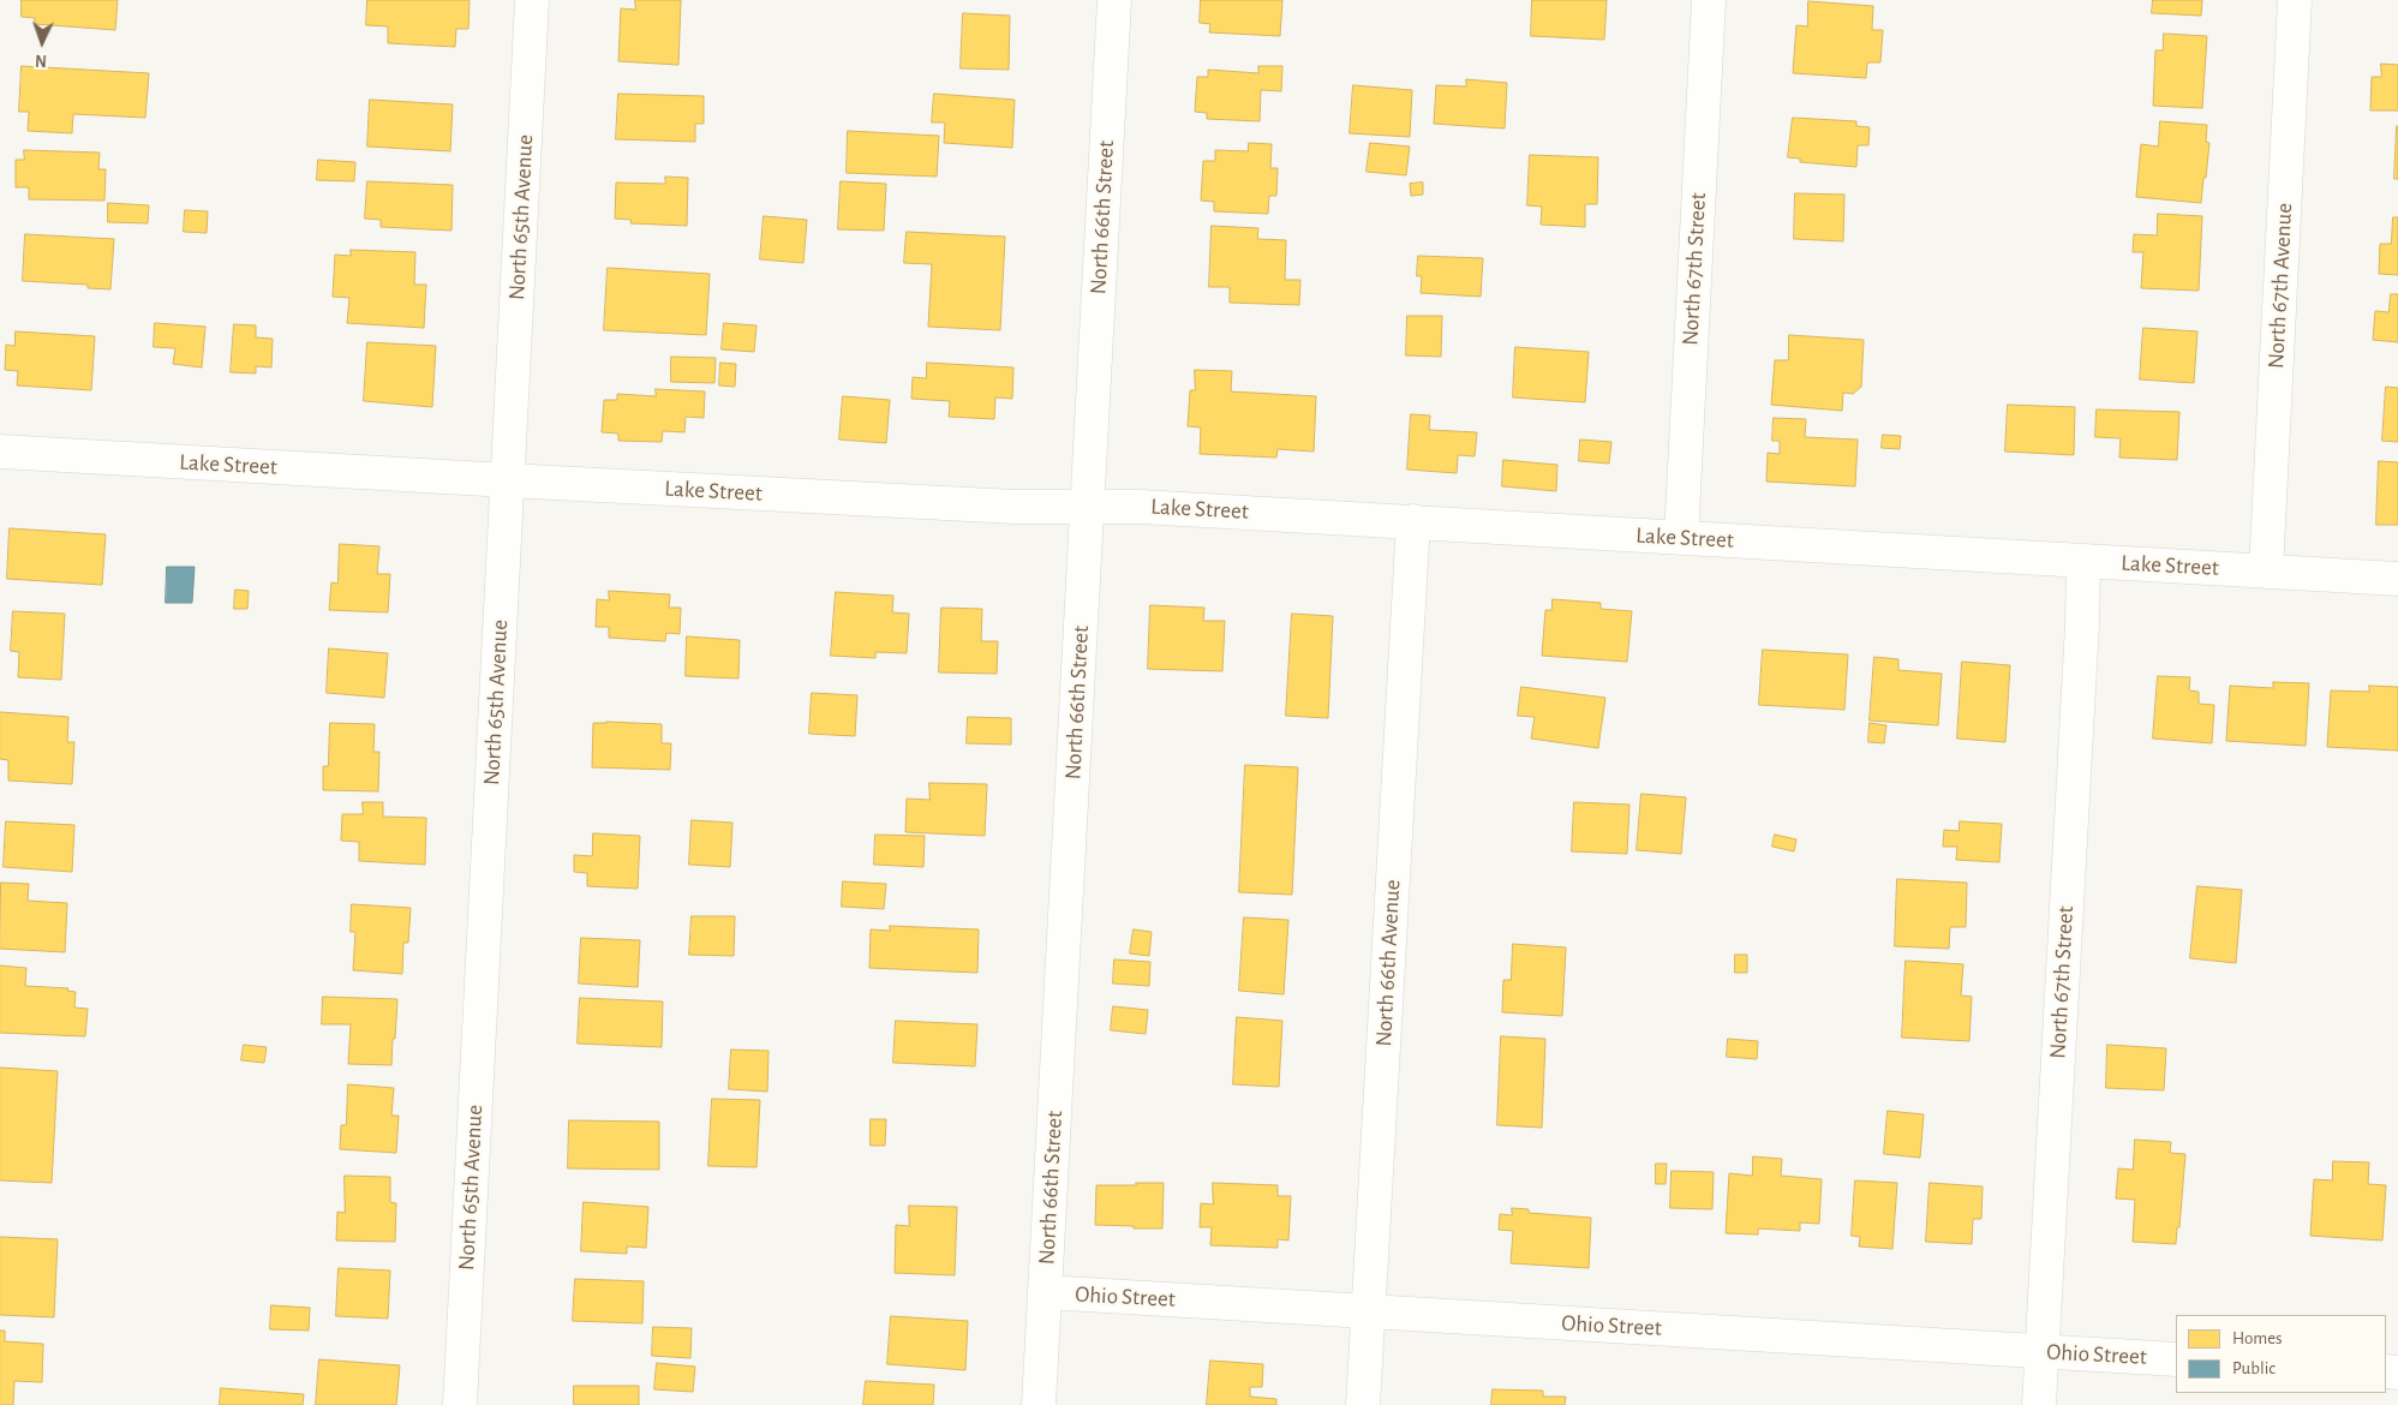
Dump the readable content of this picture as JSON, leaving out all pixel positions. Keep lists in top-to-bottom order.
{
  "streets": {
    "street": [
      "North 65th Avenue",
      "North 66th Street",
      "North 67th Street",
      "North 67th Avenue",
      "Lake Street",
      "North 66th Avenue",
      "Ohio Street"
    ]
  },
  "crossings": [
    ["North 65th Avenue", "Lake Street"],
    ["North 66th Street", "Lake Street"],
    ["North 66th Street", "Ohio Street"],
    ["North 67th Street", "Lake Street"],
    ["North 67th Street", "Ohio Street"],
    ["North 67th Avenue", "Lake Street"],
    ["Lake Street", "North 66th Avenue"],
    ["North 66th Avenue", "Ohio Street"]
  ],
  "legend": ["Homes", "Public"],
  "north": "bottom"
}
